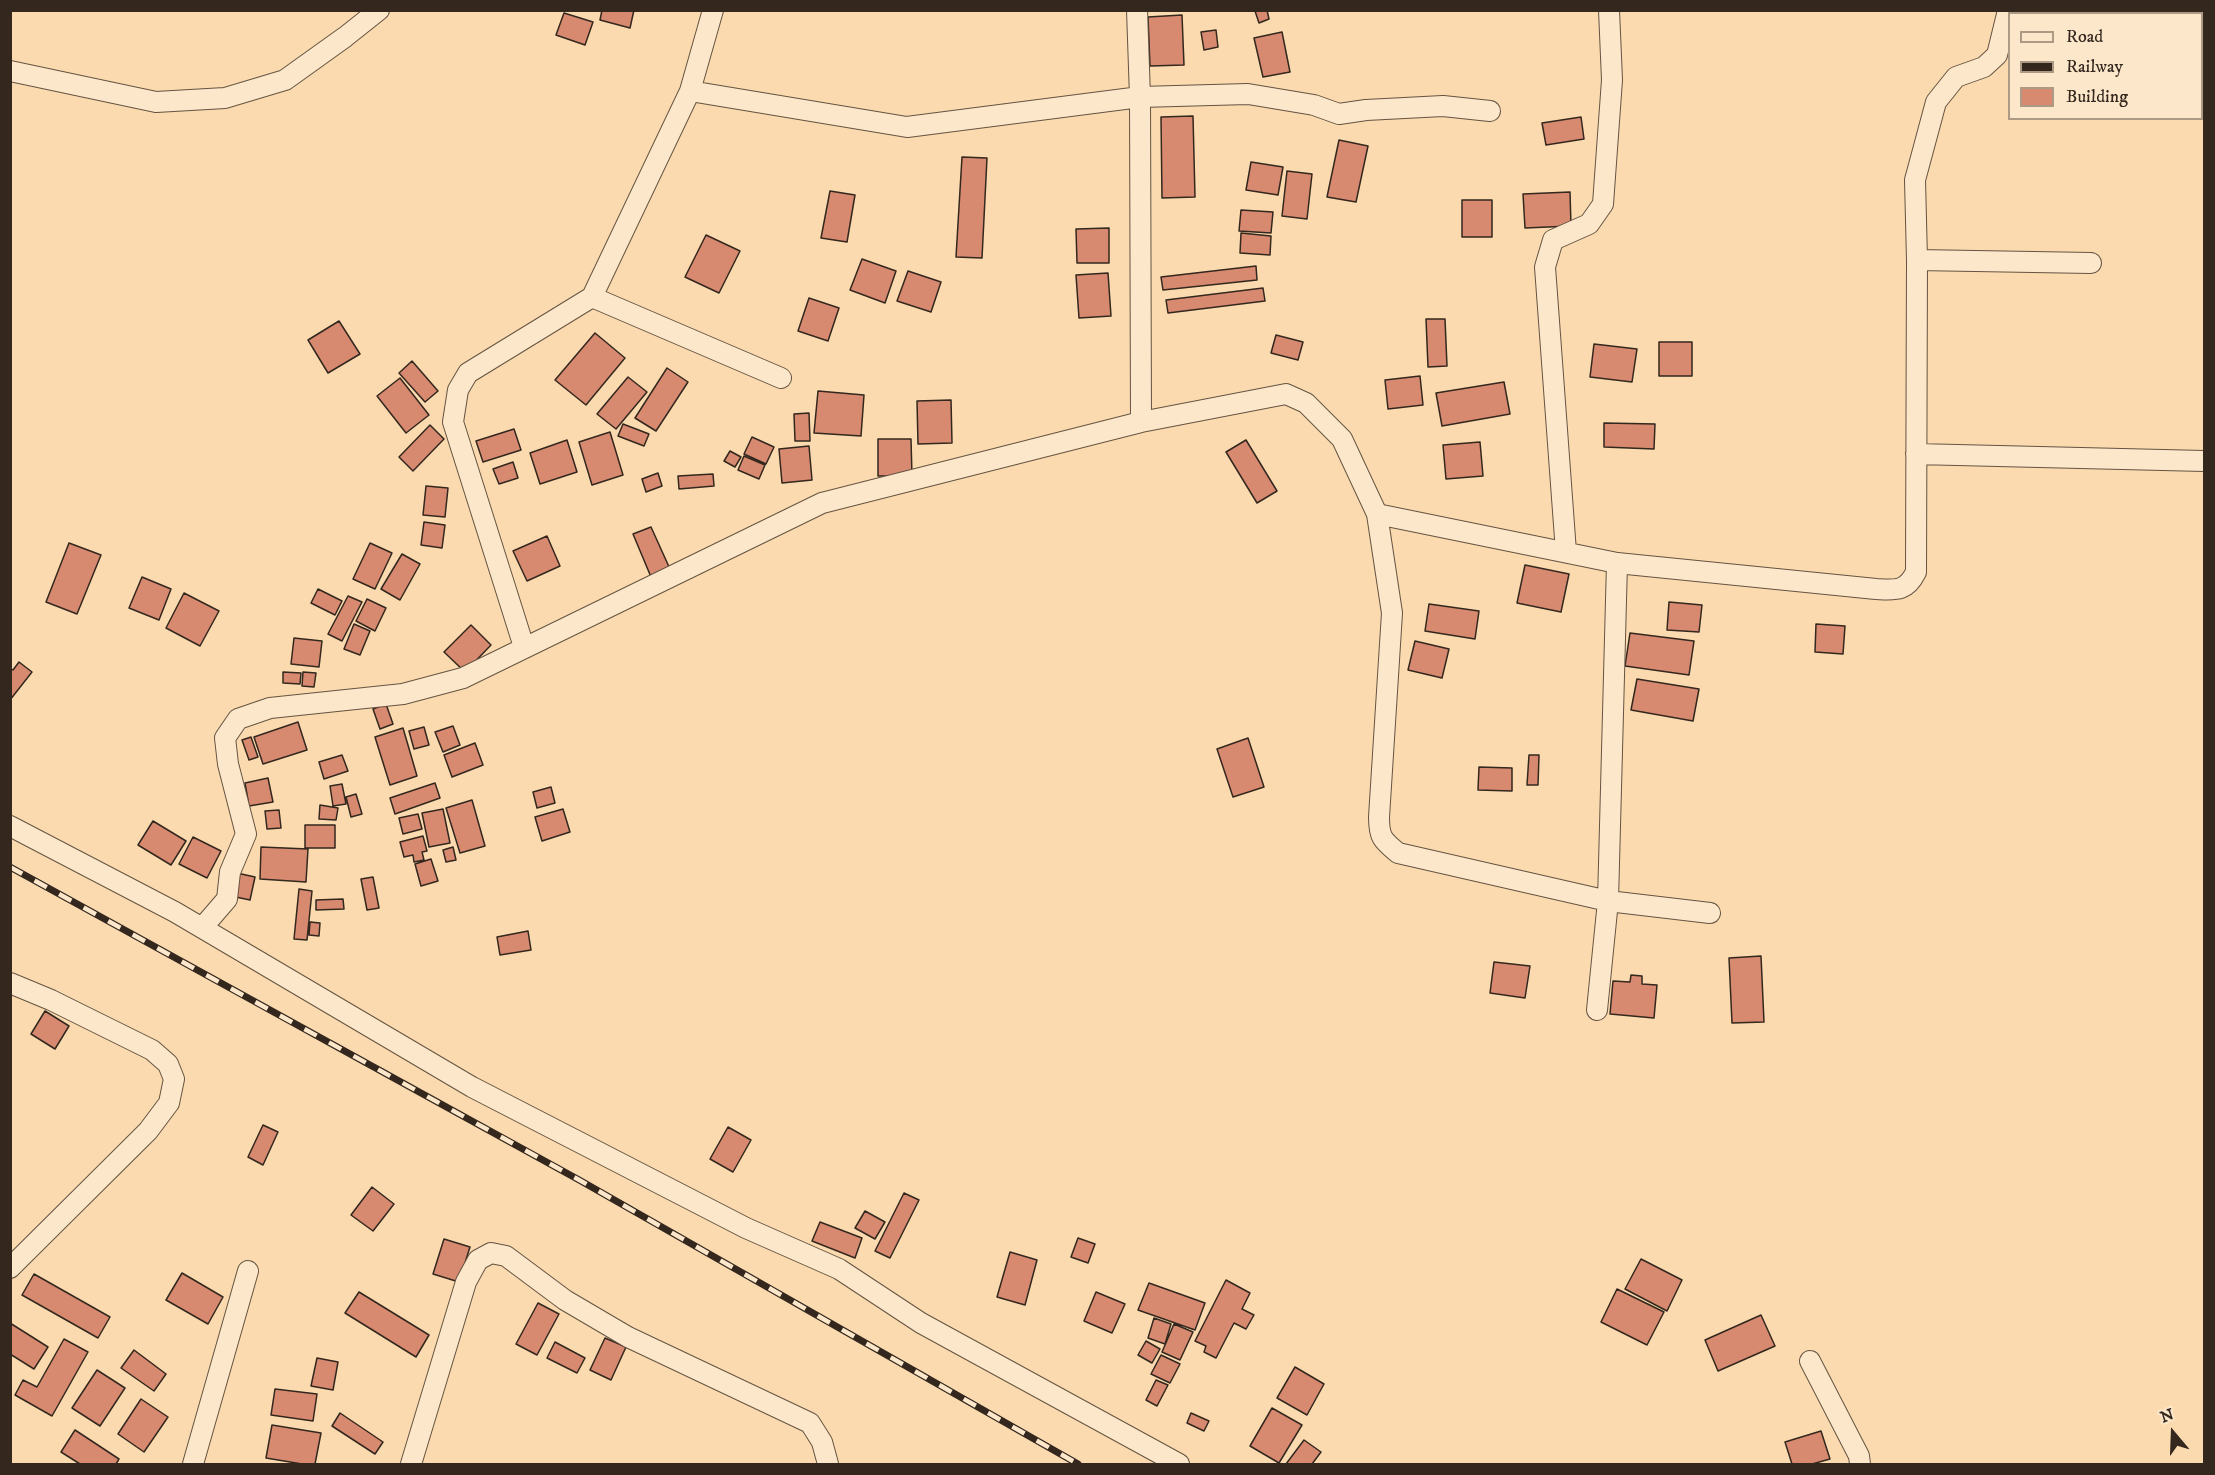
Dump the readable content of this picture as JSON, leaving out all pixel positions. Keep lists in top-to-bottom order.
{
  "legend": ["Road", "Railway", "Building"],
  "north": "top"
}
